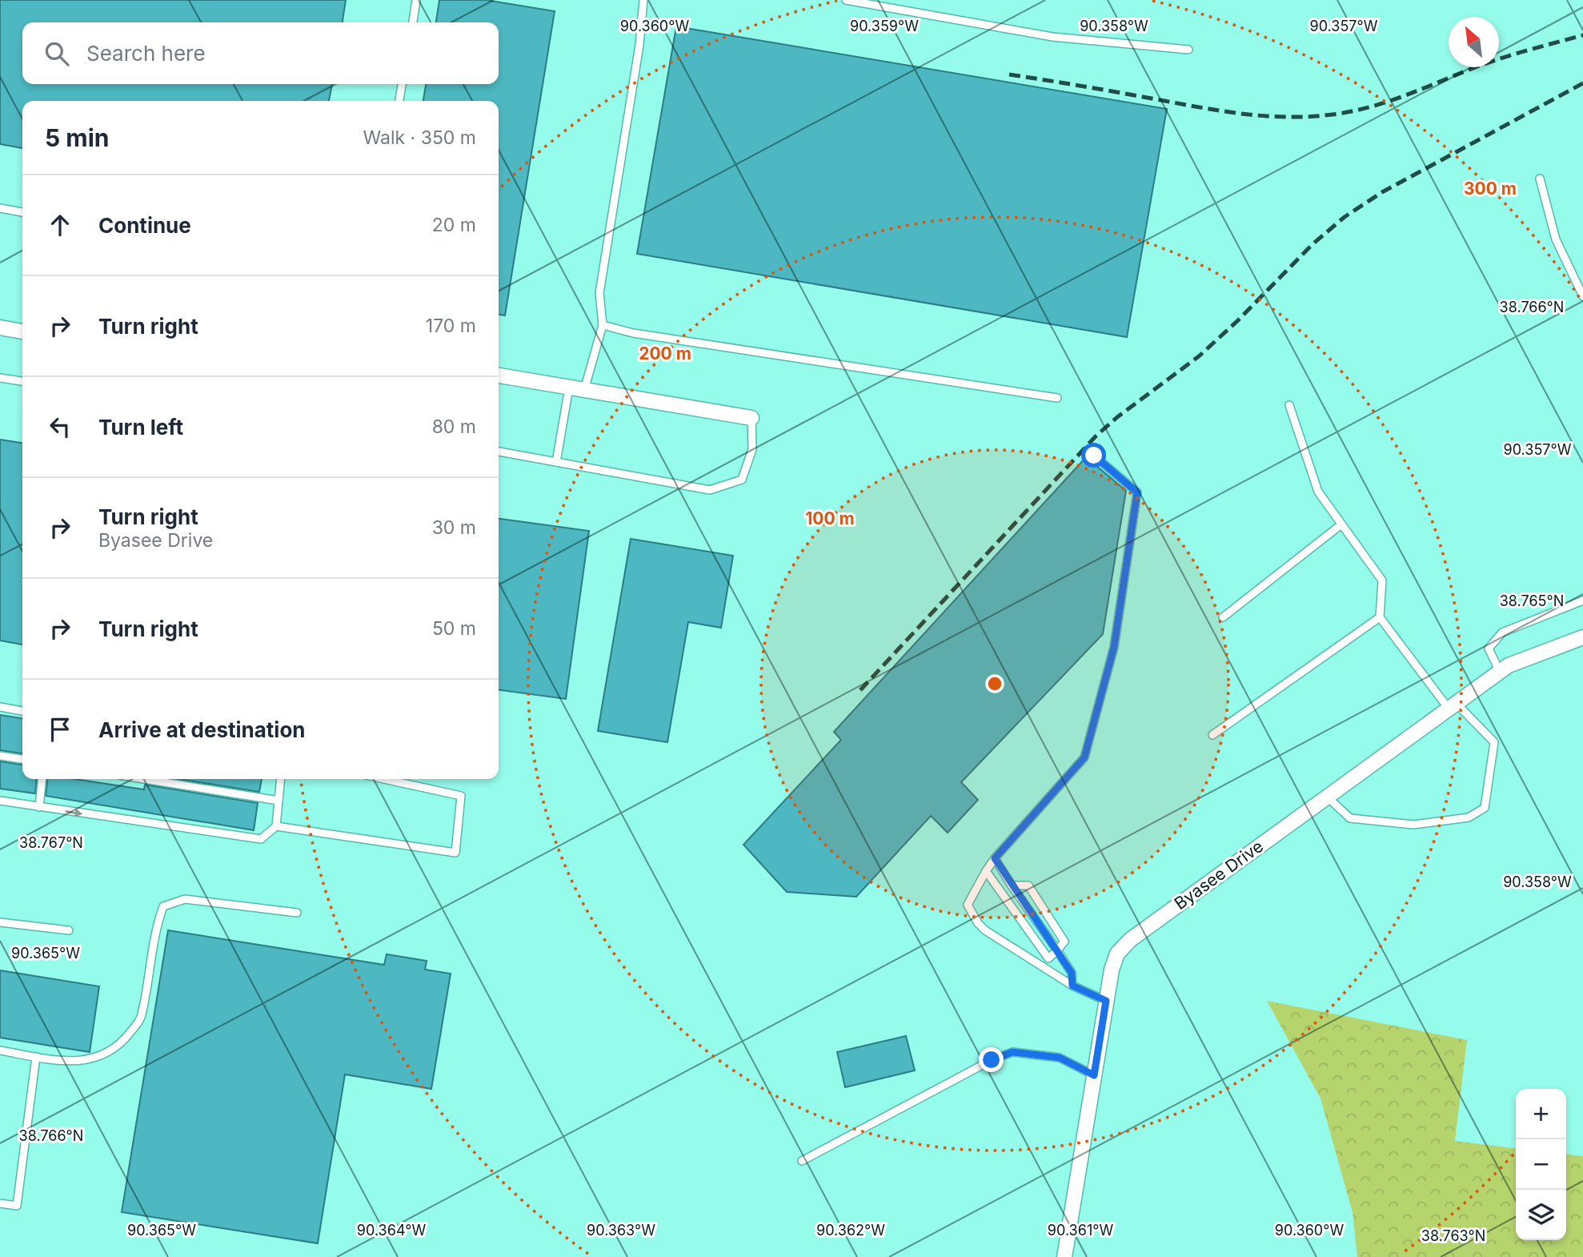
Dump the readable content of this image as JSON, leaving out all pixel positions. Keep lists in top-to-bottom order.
{
  "streets": {
    "street": ["Byasee Drive"]
  },
  "north": "top left",
  "page": {
    "search": "Search here",
    "heading": ["5 min", "Walk · 350 m"],
    "list": [
      ["Continue", "20 m"],
      ["Turn right", "170 m"],
      ["Turn left", "80 m"],
      ["Turn right", "Byasee Drive", "30 m"],
      ["Turn right", "50 m"],
      "Arrive at destination"
    ],
    "map_buttons": ["+", "−"]
  },
  "coordinates": [
    "90.359°W",
    "90.358°W",
    "90.357°W",
    "90.360°W",
    "38.766°N",
    "38.765°N",
    "38.767°N",
    "90.365°W",
    "90.364°W",
    "90.363°W",
    "90.362°W",
    "90.361°W",
    "38.763°N"
  ],
  "rings": ["300 m", "200 m", "100 m"]
}
